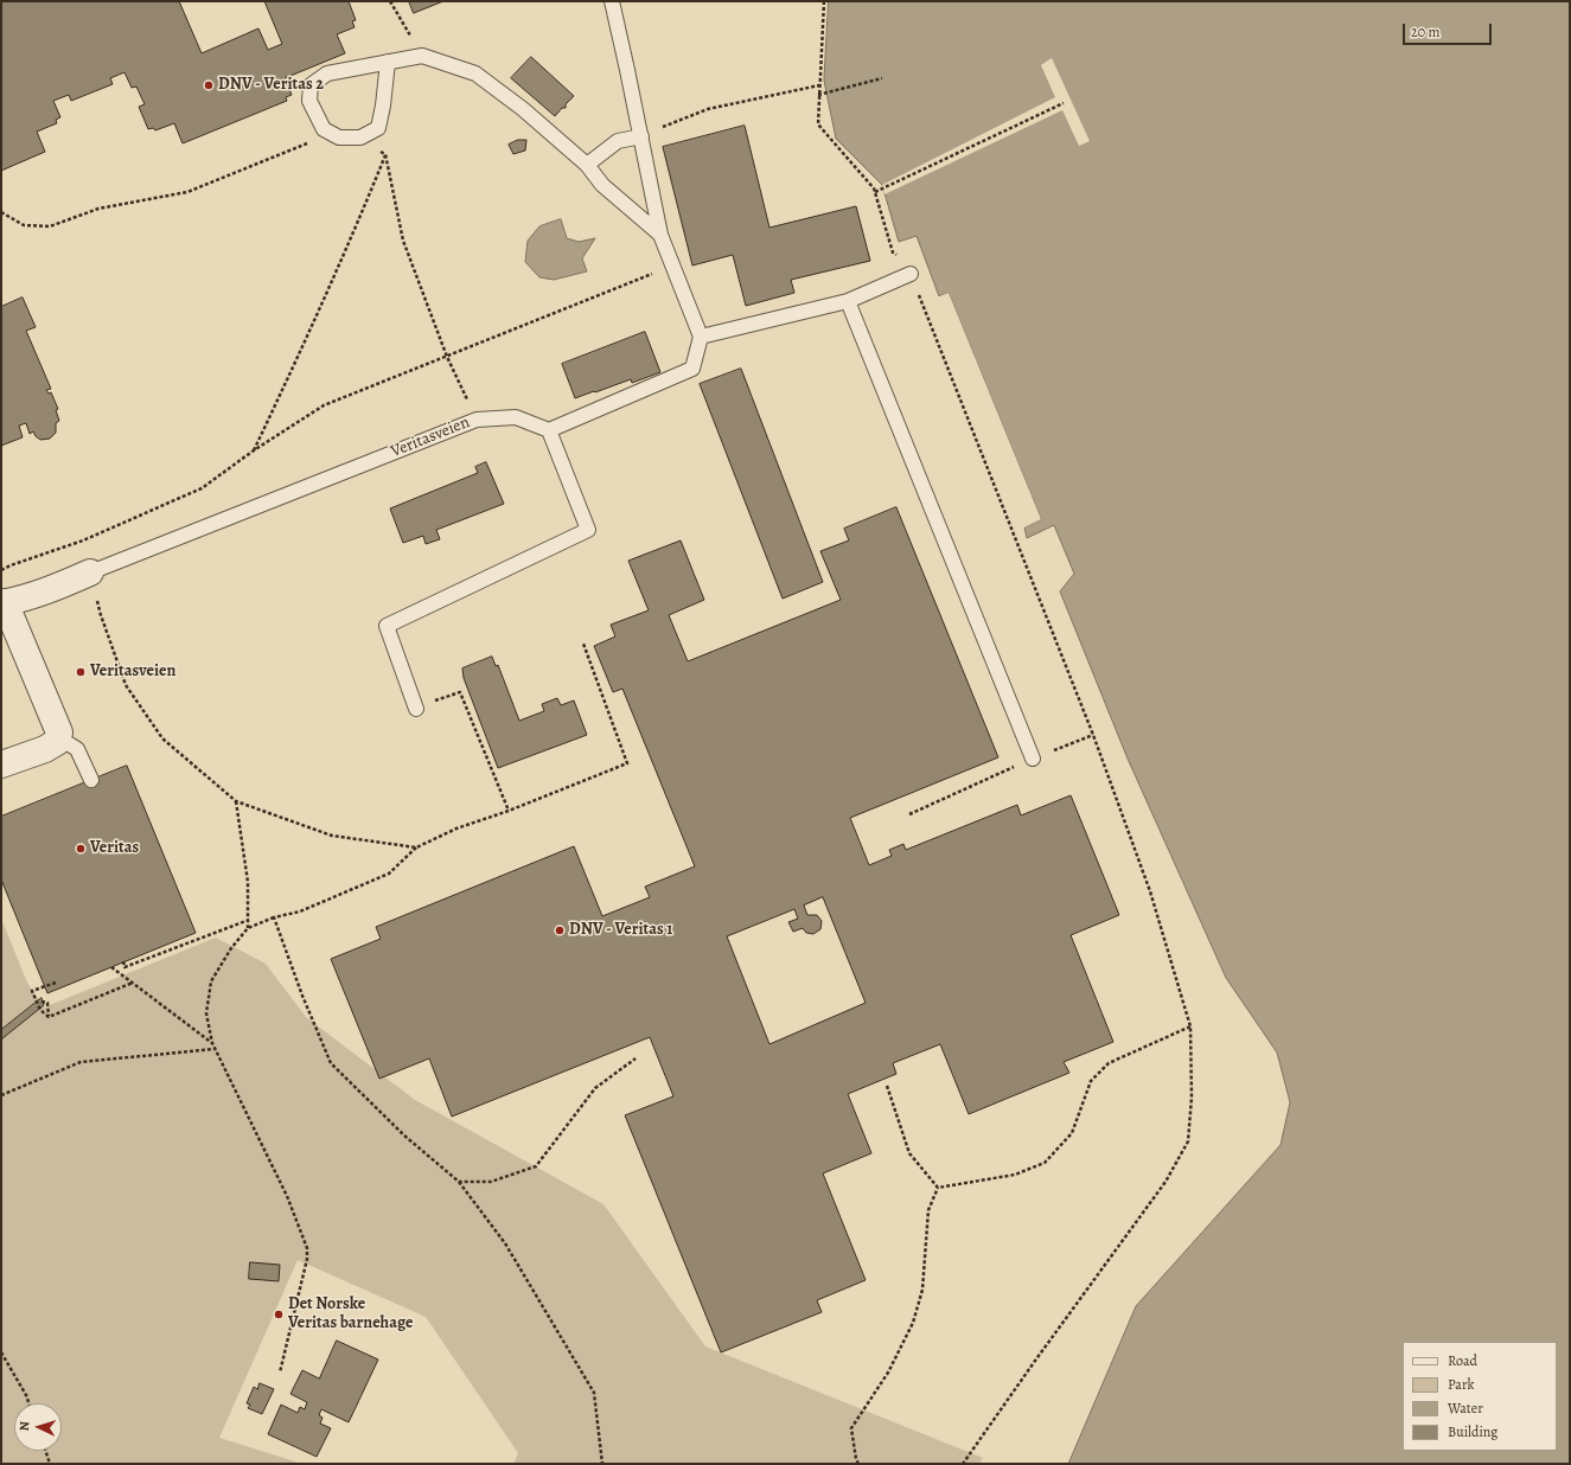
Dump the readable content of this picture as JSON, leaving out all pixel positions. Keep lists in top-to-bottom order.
{
  "streets": {
    "street": ["Veritasveien"]
  },
  "places": [
    "DNV - Veritas 2",
    "Veritasveien",
    "Veritas",
    "DNV - Veritas 1",
    "Det Norske Veritas barnehage"
  ],
  "legend": [
    "Road",
    "Park",
    "Water",
    "Building"
  ],
  "scale_bar": "20 m",
  "north": "left"
}
